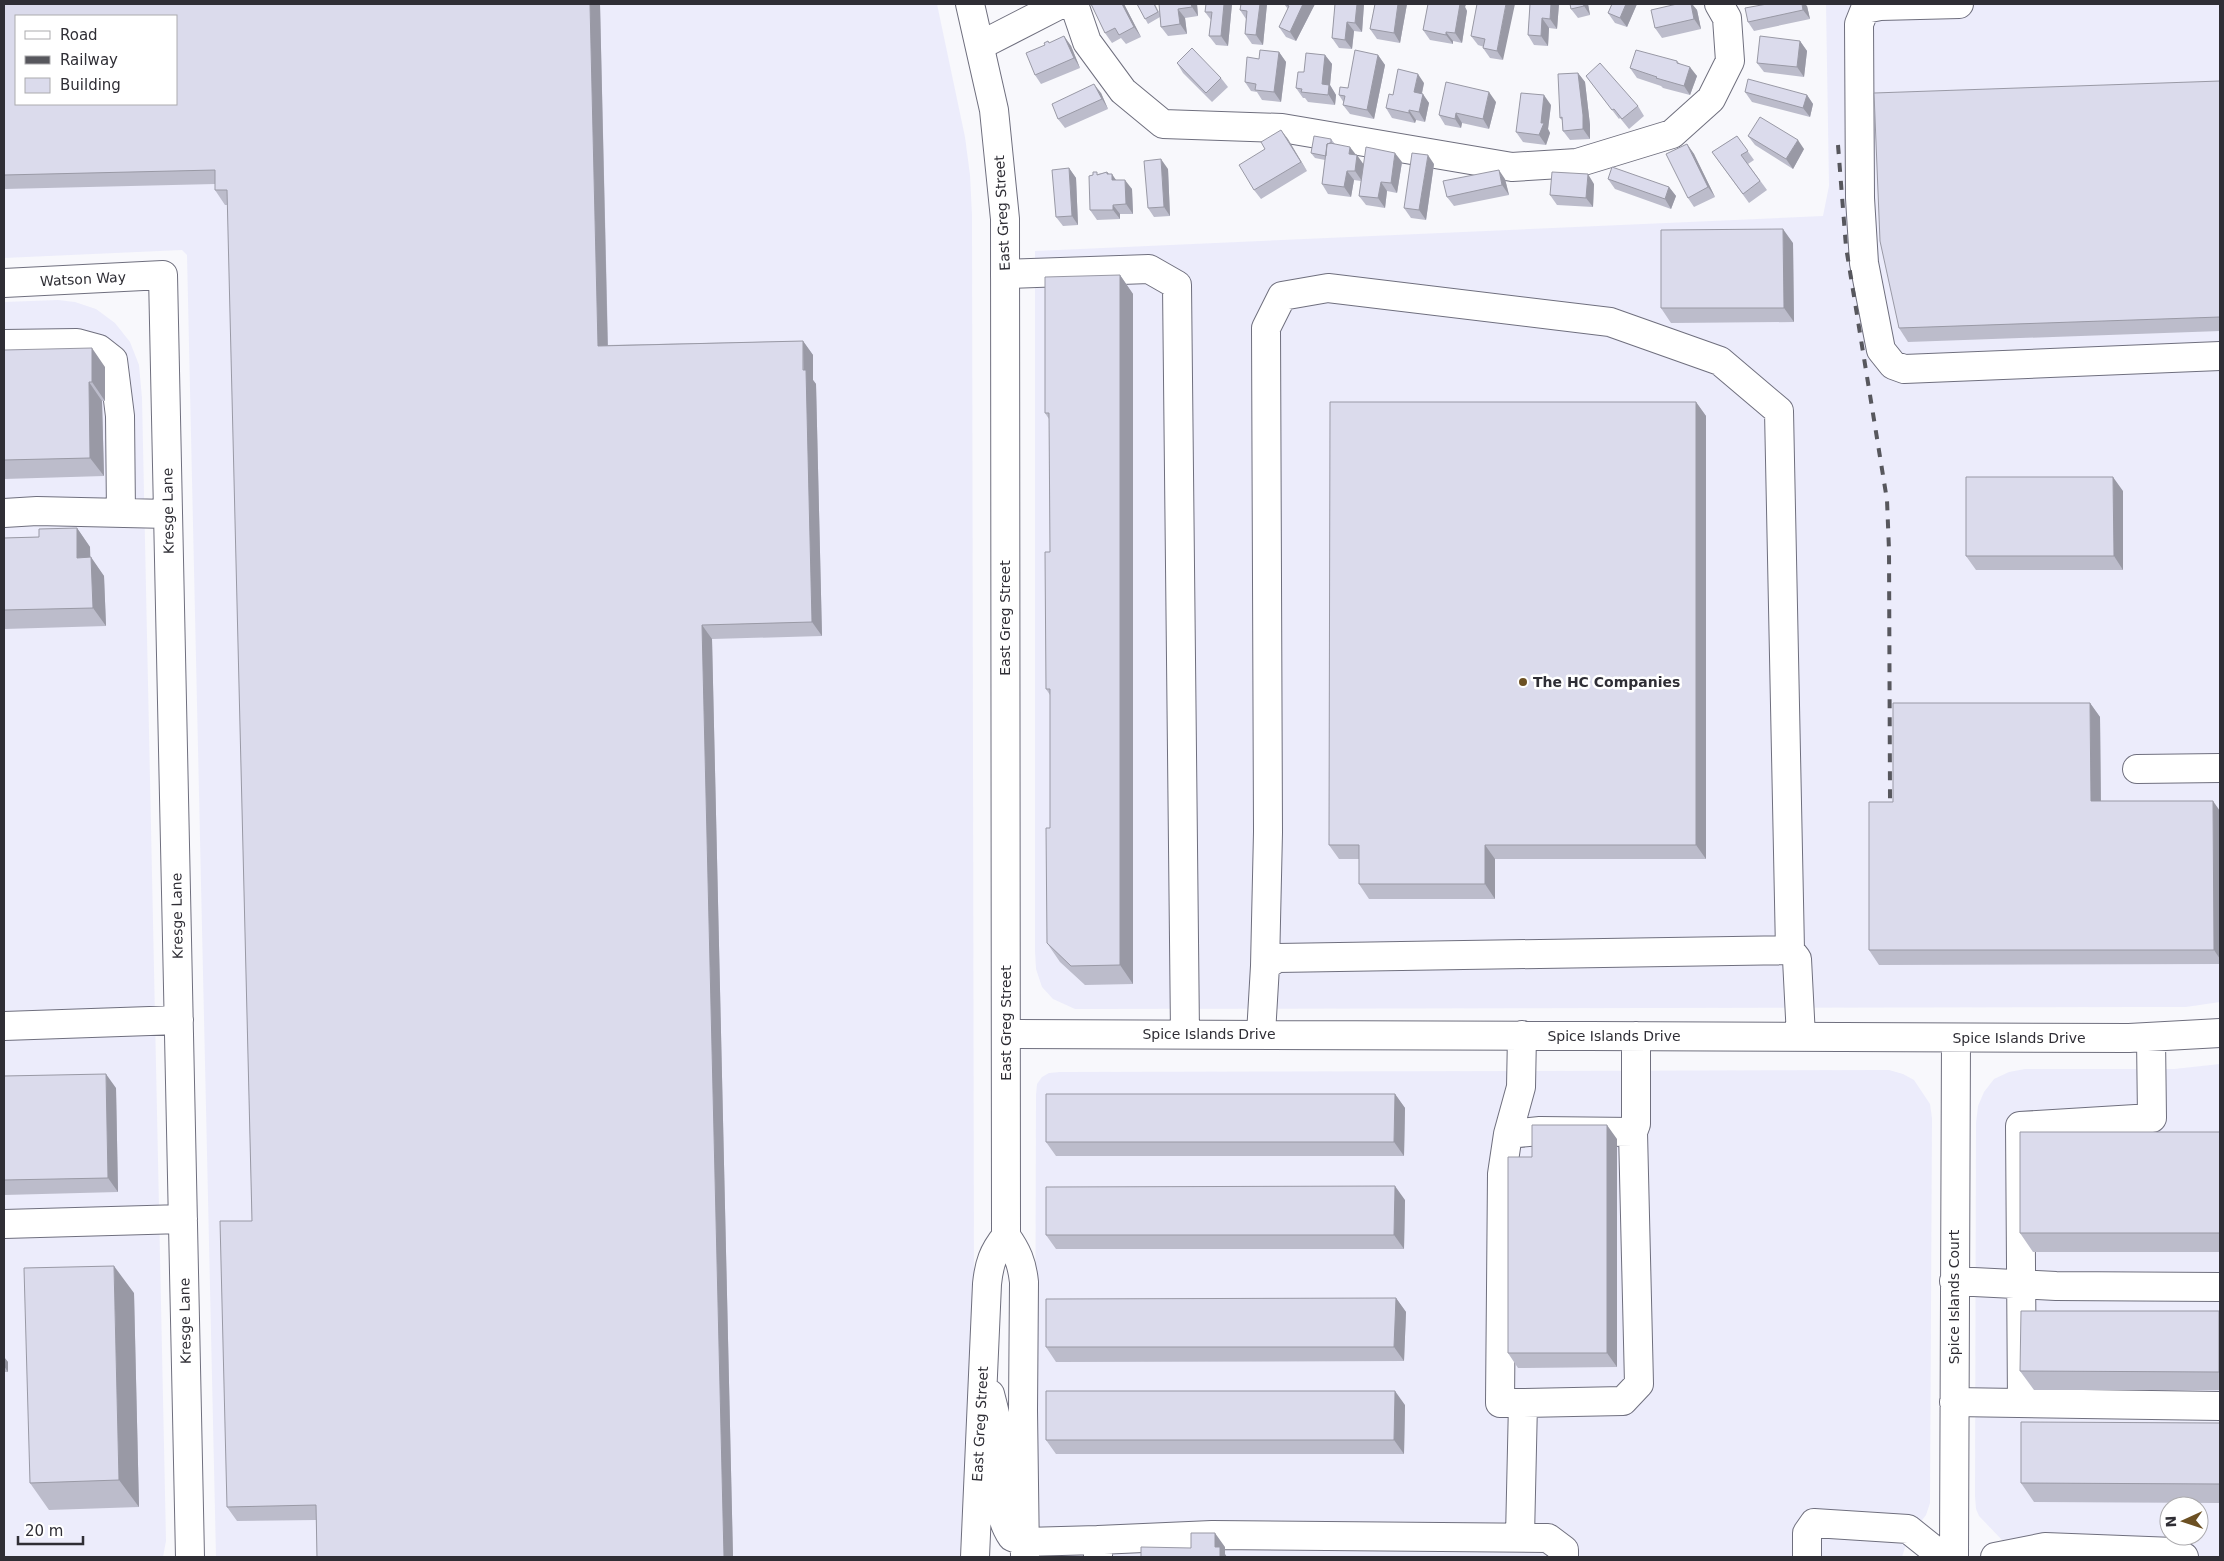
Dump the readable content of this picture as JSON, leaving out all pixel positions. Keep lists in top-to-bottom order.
{
  "streets": {
    "street": [
      "East Greg Street",
      "Watson Way",
      "Kresge Lane",
      "Spice Islands Drive",
      "Spice Islands Court"
    ]
  },
  "crossings": [
    ["East Greg Street", "Spice Islands Drive"],
    ["Watson Way", "Kresge Lane"],
    ["Spice Islands Drive", "Spice Islands Court"]
  ],
  "places": ["The HC Companies"],
  "legend": ["Road", "Railway", "Building"],
  "scale_bar": "20 m",
  "north": "left"
}
